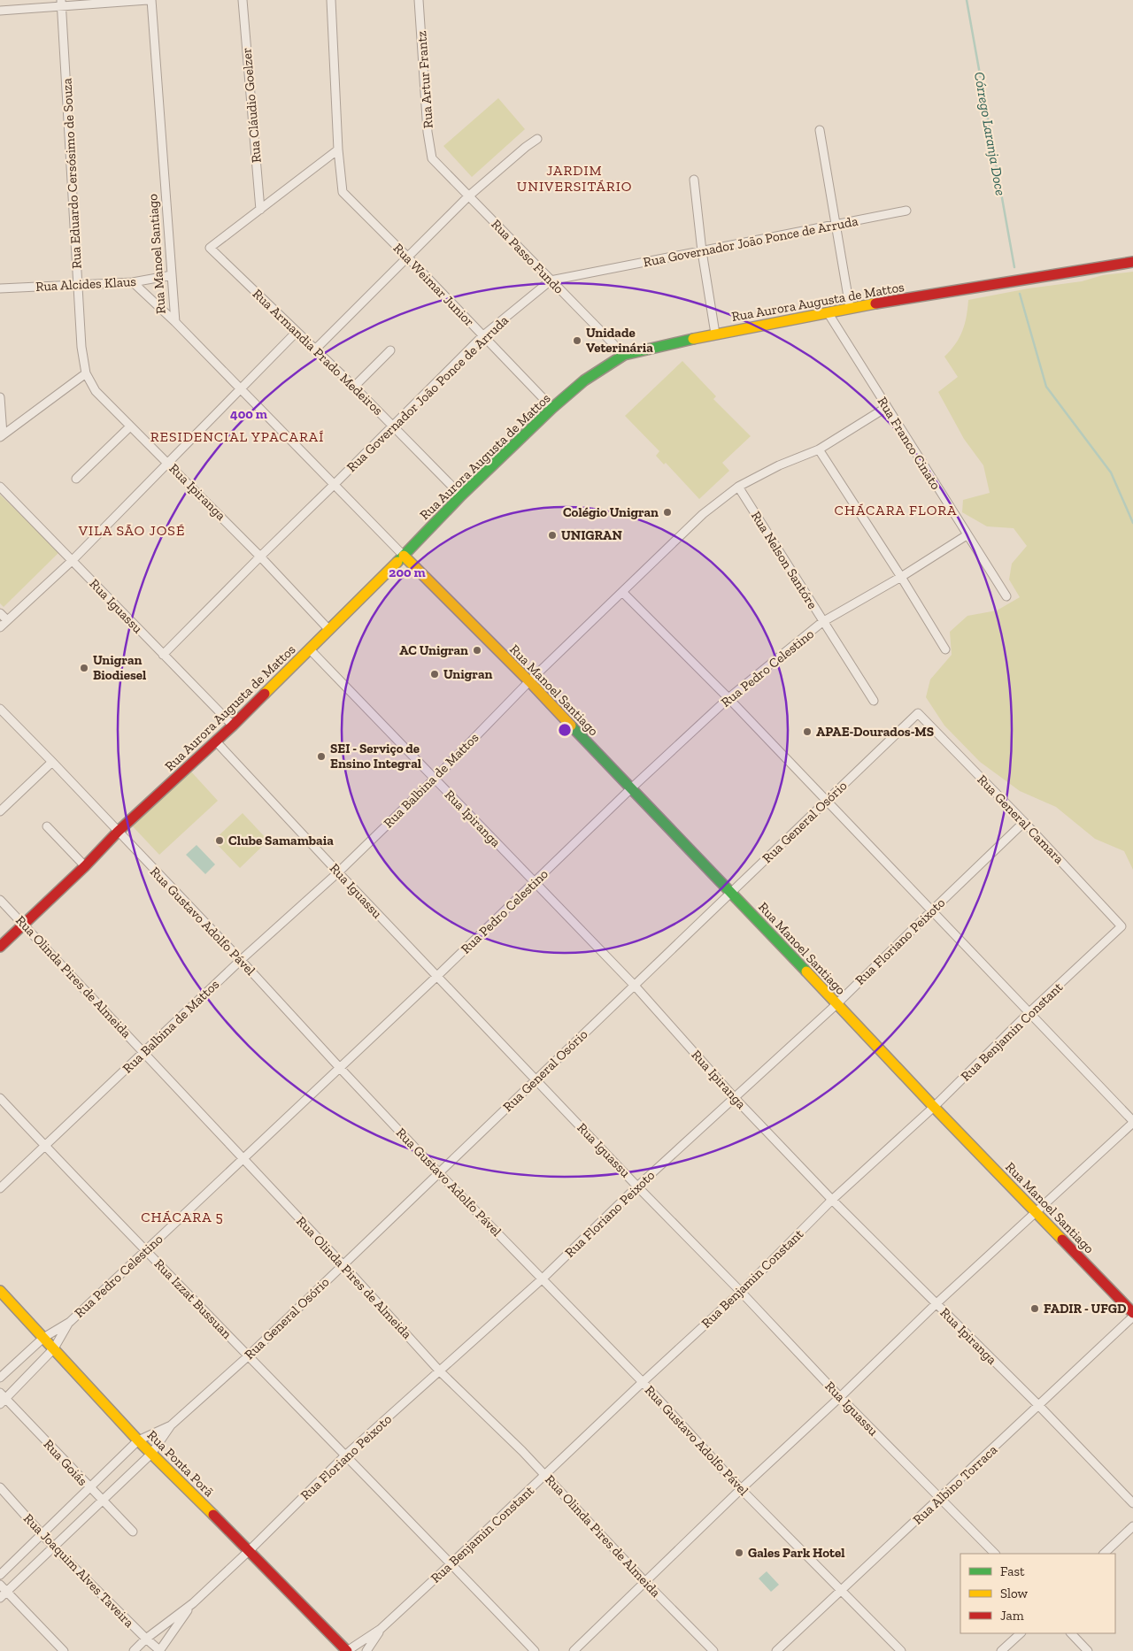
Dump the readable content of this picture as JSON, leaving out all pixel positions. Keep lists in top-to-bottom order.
{
  "streets": {
    "street": [
      "Rua Artur Frantz",
      "Rua Cláudio Goelzer",
      "Rua Eduardo Cersósimo de Souza",
      "Rua Governador João Ponce de Arruda",
      "Rua Manoel Santiago",
      "Rua Passo Fundo",
      "Rua Alcides Klaus",
      "Rua Weimar Junior",
      "Rua Aurora Augusta de Mattos",
      "Rua Armandia Prado Medeiros",
      "Rua Franco Cinato",
      "Rua Ipiranga",
      "Rua Nelson Santóre",
      "Rua Iguassu",
      "Rua Pedro Celestino",
      "Rua Balbina de Mattos",
      "Rua General Camara",
      "Rua General Osório",
      "Rua Gustavo Adolfo Pável",
      "Rua Floriano Peixoto",
      "Rua Olinda Pires de Almeida",
      "Rua Benjamin Constant",
      "Rua Izzat Bussuan",
      "Rua Goiás",
      "Rua Ponta Porã",
      "Rua Albino Torraca",
      "Rua Joaquim Alves Taveira"
    ]
  },
  "crossings": [
    ["Rua Artur Frantz", "Rua Passo Fundo"],
    ["Rua Cláudio Goelzer", "Rua Armandia Prado Medeiros"],
    ["Rua Eduardo Cersósimo de Souza", "Rua Alcides Klaus"],
    ["Rua Eduardo Cersósimo de Souza", "Rua Ipiranga"],
    ["Rua Governador João Ponce de Arruda", "Rua Manoel Santiago"],
    ["Rua Governador João Ponce de Arruda", "Rua Passo Fundo"],
    ["Rua Governador João Ponce de Arruda", "Rua Weimar Junior"],
    ["Rua Governador João Ponce de Arruda", "Rua Armandia Prado Medeiros"],
    ["Rua Governador João Ponce de Arruda", "Rua Ipiranga"],
    ["Rua Governador João Ponce de Arruda", "Rua Iguassu"],
    ["Rua Manoel Santiago", "Rua Alcides Klaus"],
    ["Rua Manoel Santiago", "Rua Aurora Augusta de Mattos"],
    ["Rua Manoel Santiago", "Rua Pedro Celestino"],
    ["Rua Manoel Santiago", "Rua Balbina de Mattos"],
    ["Rua Manoel Santiago", "Rua General Osório"],
    ["Rua Manoel Santiago", "Rua Floriano Peixoto"],
    ["Rua Manoel Santiago", "Rua Benjamin Constant"],
    ["Rua Passo Fundo", "Rua Aurora Augusta de Mattos"],
    ["Rua Weimar Junior", "Rua Aurora Augusta de Mattos"],
    ["Rua Aurora Augusta de Mattos", "Rua Armandia Prado Medeiros"],
    ["Rua Aurora Augusta de Mattos", "Rua Franco Cinato"],
    ["Rua Aurora Augusta de Mattos", "Rua Ipiranga"],
    ["Rua Aurora Augusta de Mattos", "Rua Iguassu"],
    ["Rua Aurora Augusta de Mattos", "Rua Gustavo Adolfo Pável"],
    ["Rua Aurora Augusta de Mattos", "Rua Olinda Pires de Almeida"],
    ["Rua Franco Cinato", "Rua Pedro Celestino"],
    ["Rua Franco Cinato", "Rua Balbina de Mattos"],
    ["Rua Ipiranga", "Rua Pedro Celestino"],
    ["Rua Ipiranga", "Rua Balbina de Mattos"],
    ["Rua Ipiranga", "Rua General Osório"],
    ["Rua Ipiranga", "Rua Floriano Peixoto"],
    ["Rua Ipiranga", "Rua Benjamin Constant"],
    ["Rua Ipiranga", "Rua Albino Torraca"],
    ["Rua Nelson Santóre", "Rua Pedro Celestino"],
    ["Rua Nelson Santóre", "Rua Balbina de Mattos"],
    ["Rua Iguassu", "Rua Pedro Celestino"],
    ["Rua Iguassu", "Rua Balbina de Mattos"],
    ["Rua Iguassu", "Rua General Osório"],
    ["Rua Iguassu", "Rua Floriano Peixoto"],
    ["Rua Iguassu", "Rua Benjamin Constant"],
    ["Rua Iguassu", "Rua Albino Torraca"],
    ["Rua Pedro Celestino", "Rua Gustavo Adolfo Pável"],
    ["Rua Pedro Celestino", "Rua Olinda Pires de Almeida"],
    ["Rua Pedro Celestino", "Rua Izzat Bussuan"],
    ["Rua Pedro Celestino", "Rua Goiás"],
    ["Rua Pedro Celestino", "Rua Ponta Porã"],
    ["Rua Balbina de Mattos", "Rua Gustavo Adolfo Pável"],
    ["Rua Balbina de Mattos", "Rua Olinda Pires de Almeida"],
    ["Rua Balbina de Mattos", "Rua Izzat Bussuan"],
    ["Rua General Camara", "Rua General Osório"],
    ["Rua General Camara", "Rua Floriano Peixoto"],
    ["Rua General Camara", "Rua Benjamin Constant"],
    ["Rua General Osório", "Rua Gustavo Adolfo Pável"],
    ["Rua General Osório", "Rua Olinda Pires de Almeida"],
    ["Rua General Osório", "Rua Izzat Bussuan"],
    ["Rua General Osório", "Rua Goiás"],
    ["Rua General Osório", "Rua Ponta Porã"],
    ["Rua General Osório", "Rua Joaquim Alves Taveira"],
    ["Rua Gustavo Adolfo Pável", "Rua Floriano Peixoto"],
    ["Rua Gustavo Adolfo Pável", "Rua Benjamin Constant"],
    ["Rua Gustavo Adolfo Pável", "Rua Albino Torraca"],
    ["Rua Floriano Peixoto", "Rua Olinda Pires de Almeida"],
    ["Rua Floriano Peixoto", "Rua Izzat Bussuan"],
    ["Rua Floriano Peixoto", "Rua Ponta Porã"],
    ["Rua Floriano Peixoto", "Rua Joaquim Alves Taveira"],
    ["Rua Olinda Pires de Almeida", "Rua Benjamin Constant"],
    ["Rua Benjamin Constant", "Rua Izzat Bussuan"],
    ["Rua Benjamin Constant", "Rua Ponta Porã"]
  ],
  "districts": [
    "JARDIM UNIVERSITÁRIO",
    "RESIDENCIAL YPACARAÍ",
    "CHÁCARA FLORA",
    "VILA SÃO JOSÉ",
    "CHÁCARA 5"
  ],
  "water": ["Córrego Laranja Doce"],
  "places": [
    "Unidade Veterinária",
    "Colégio Unigran",
    "UNIGRAN",
    "AC Unigran",
    "Unigran Biodiesel",
    "Unigran",
    "APAE-Dourados-MS",
    "SEI - Serviço de Ensino Integral",
    "Clube Samambaia",
    "FADIR - UFGD",
    "Gales Park Hotel"
  ],
  "legend": ["Fast", "Slow", "Jam"],
  "rings": ["400 m", "200 m"]
}
